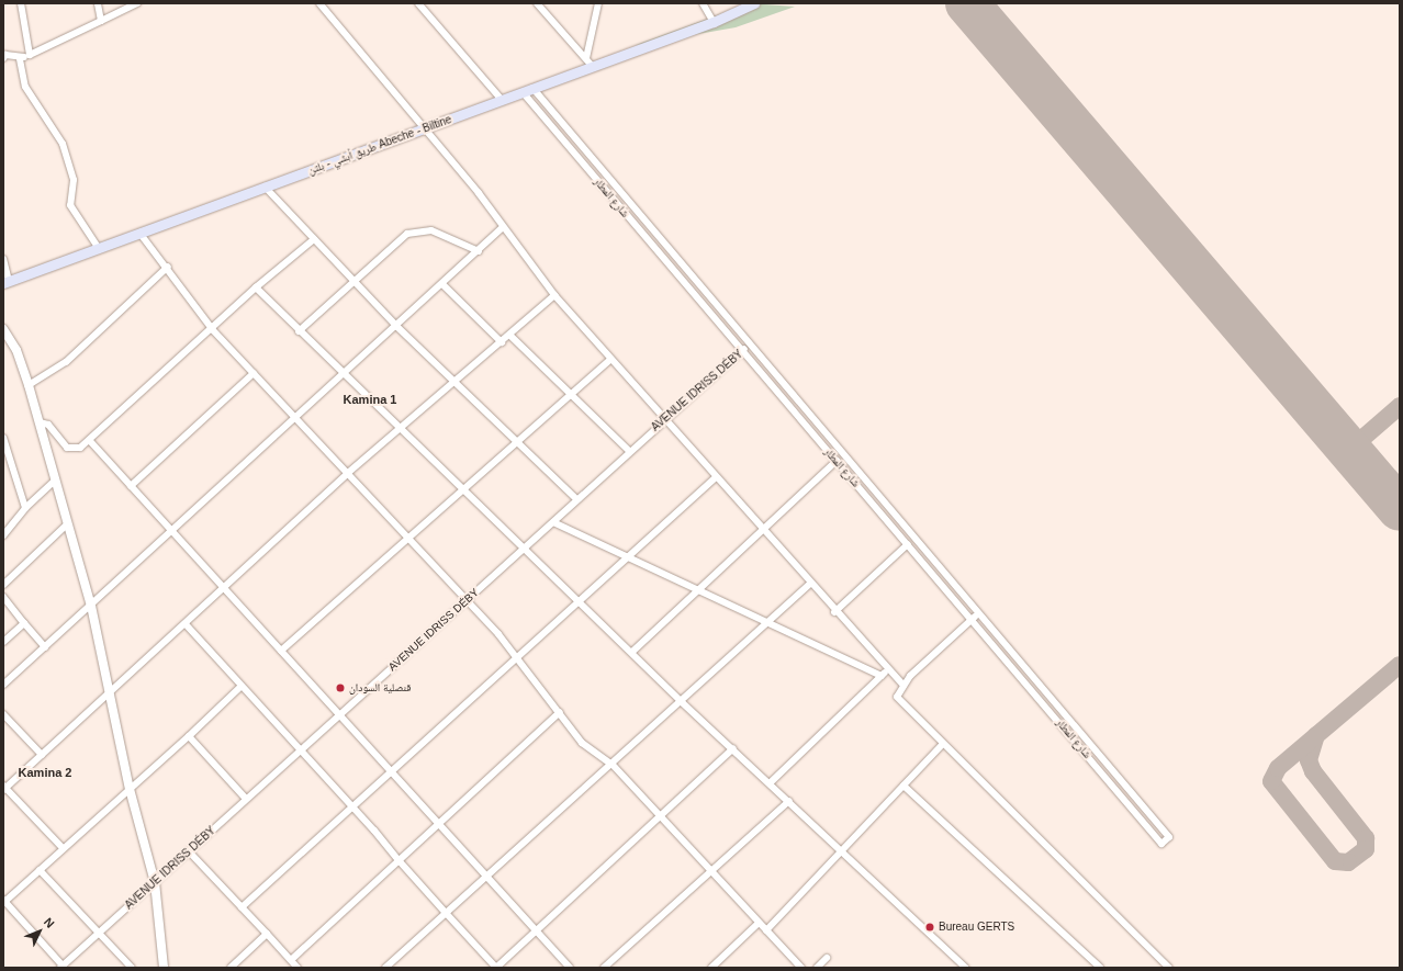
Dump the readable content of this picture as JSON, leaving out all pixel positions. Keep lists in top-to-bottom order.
{
  "streets": {
    "main road": ["طريق أبشي - بلتن Abeche - Biltine"],
    "street": ["شارع المطار", "AVENUE IDRISS DÉBY"]
  },
  "crossings": [
    ["طريق أبشي - بلتن Abeche - Biltine", "شارع المطار"],
    ["شارع المطار", "AVENUE IDRISS DÉBY"]
  ],
  "districts": ["Kamina 1", "Kamina 2"],
  "places": ["قنصلية السودان", "Bureau GERTS"],
  "north": "top right"
}
